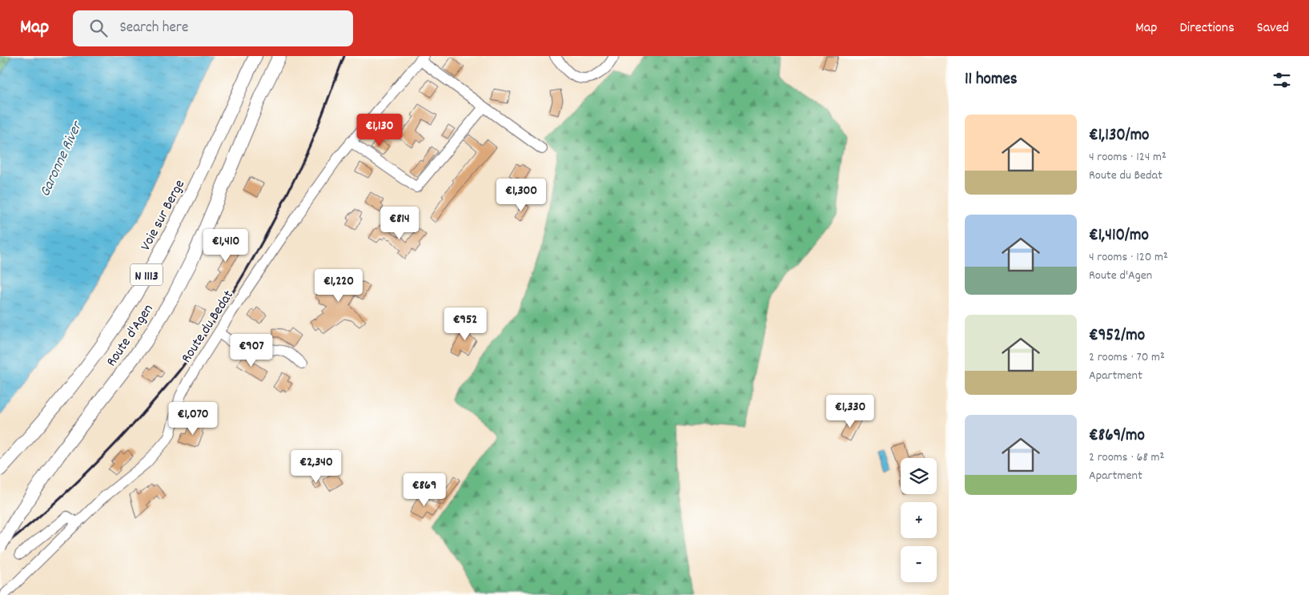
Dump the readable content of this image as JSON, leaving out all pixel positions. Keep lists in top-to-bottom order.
{
  "streets": {
    "main road": ["Voie sur Berge", "N 1113", "Route d'Agen"],
    "street": ["Route du Bedat"]
  },
  "water": ["Garonne River"],
  "page": {
    "header": "Map",
    "search": "Search here",
    "nav": ["Map", "Directions", "Saved"],
    "heading": "11 homes",
    "list": [
      {
        "name": "€1,130/mo",
        "note": "4 rooms · 124 m² · Route du Bedat"
      },
      {
        "name": "€1,410/mo",
        "note": "4 rooms · 120 m² · Route d'Agen"
      },
      {
        "name": "€952/mo",
        "note": "2 rooms · 70 m² · Apartment"
      },
      {
        "name": "€869/mo",
        "note": "2 rooms · 68 m² · Apartment"
      }
    ],
    "price": [
      "€1,130",
      "€1,300",
      "€814",
      "€1,410",
      "€1,220",
      "€952",
      "€907",
      "€1,330",
      "€1,070",
      "€2,340",
      "€869"
    ],
    "map_buttons": ["+", "−"]
  }
}
